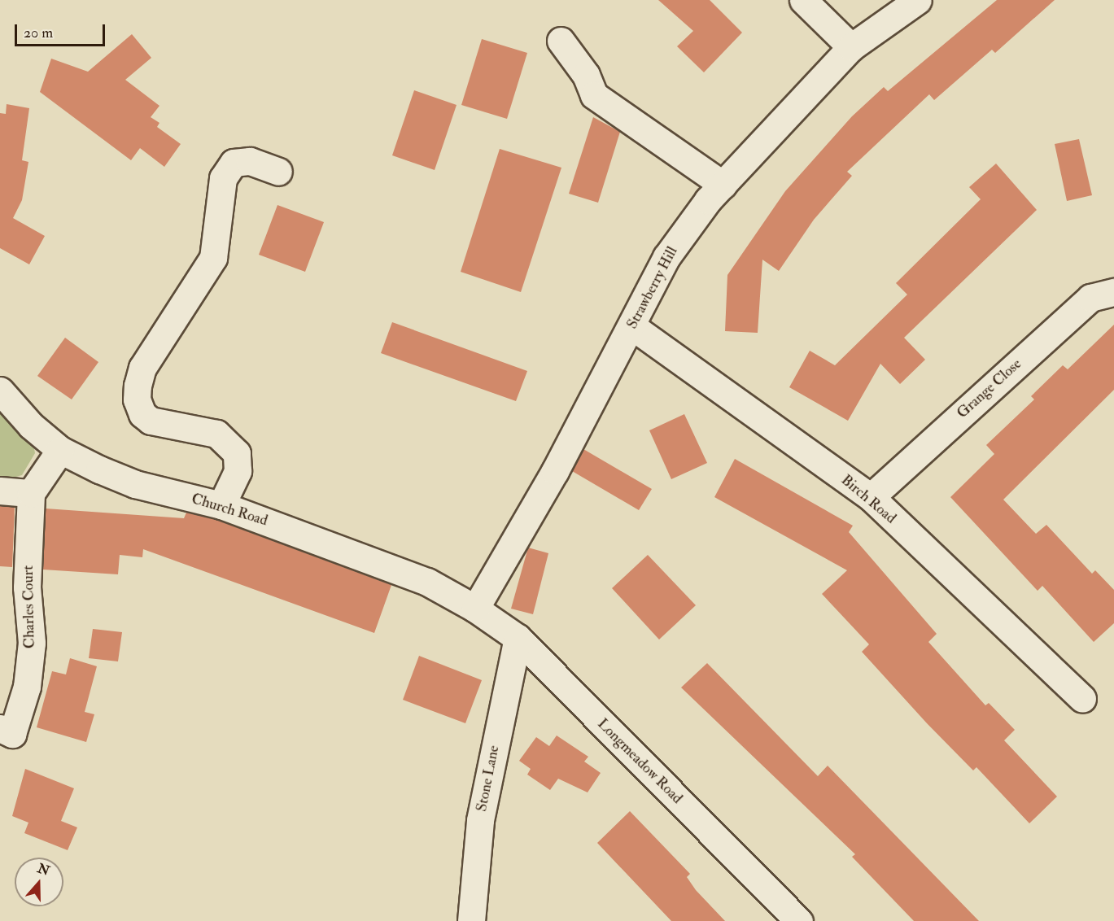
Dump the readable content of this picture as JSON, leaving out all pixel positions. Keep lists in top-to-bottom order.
{
  "streets": {
    "street": [
      "Strawberry Hill",
      "Grange Close",
      "Birch Road",
      "Church Road",
      "Charles Court",
      "Longmeadow Road",
      "Stone Lane"
    ]
  },
  "crossings": [
    ["Strawberry Hill", "Birch Road"],
    ["Strawberry Hill", "Church Road"],
    ["Strawberry Hill", "Longmeadow Road"],
    ["Grange Close", "Birch Road"],
    ["Church Road", "Longmeadow Road"],
    ["Longmeadow Road", "Stone Lane"]
  ],
  "scale_bar": "20 m",
  "north": "top"
}
